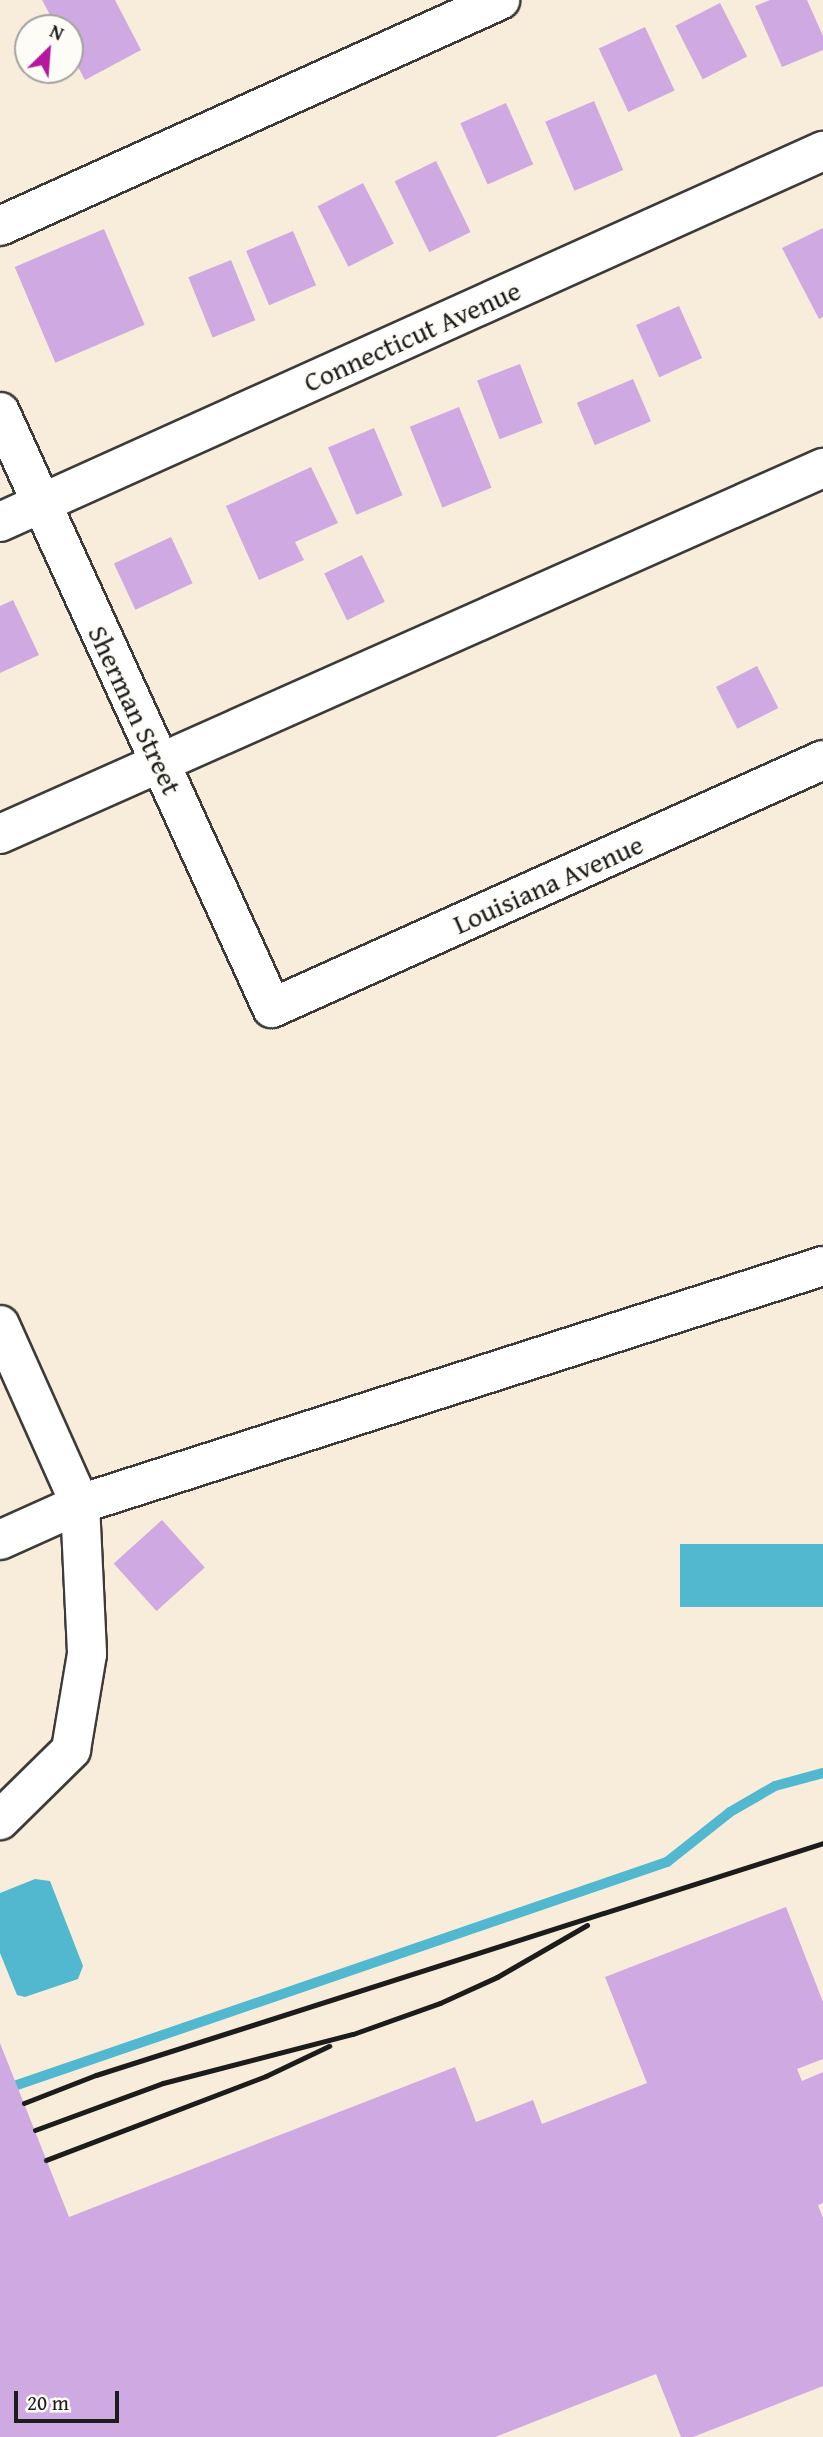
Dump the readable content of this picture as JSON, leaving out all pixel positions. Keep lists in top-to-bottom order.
{
  "streets": {
    "street": ["Connecticut Avenue", "Sherman Street", "Louisiana Avenue"]
  },
  "crossings": [
    ["Connecticut Avenue", "Sherman Street"],
    ["Sherman Street", "Louisiana Avenue"]
  ],
  "scale_bar": "20 m",
  "north": "top right"
}
